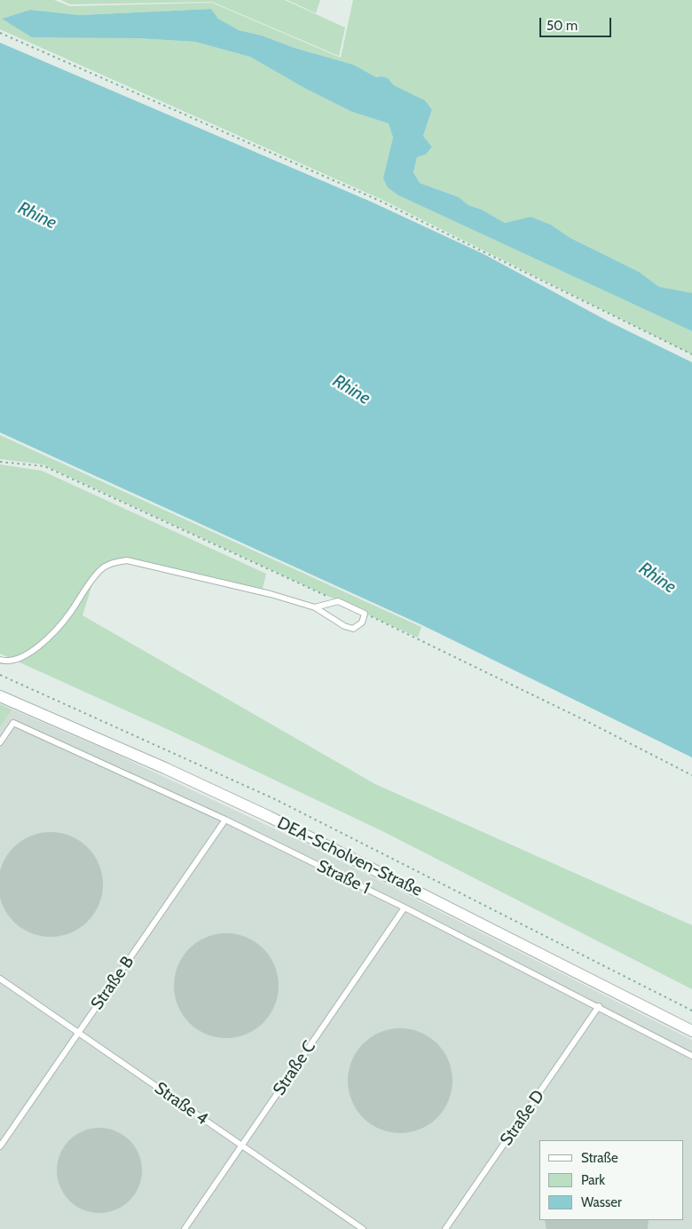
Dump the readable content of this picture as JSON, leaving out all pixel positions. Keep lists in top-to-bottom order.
{
  "streets": {
    "street": ["DEA-Scholven-Straße"],
    "lane": [
      "Straße 1",
      "Straße B",
      "Straße C",
      "Straße 4",
      "Straße D"
    ]
  },
  "crossings": [
    ["Straße 1", "Straße B"],
    ["Straße 1", "Straße C"],
    ["Straße 1", "Straße D"],
    ["Straße B", "Straße 4"],
    ["Straße C", "Straße 4"]
  ],
  "water": ["Rhine"],
  "legend": ["Straße", "Park", "Wasser"],
  "scale_bar": "50 m"
}
